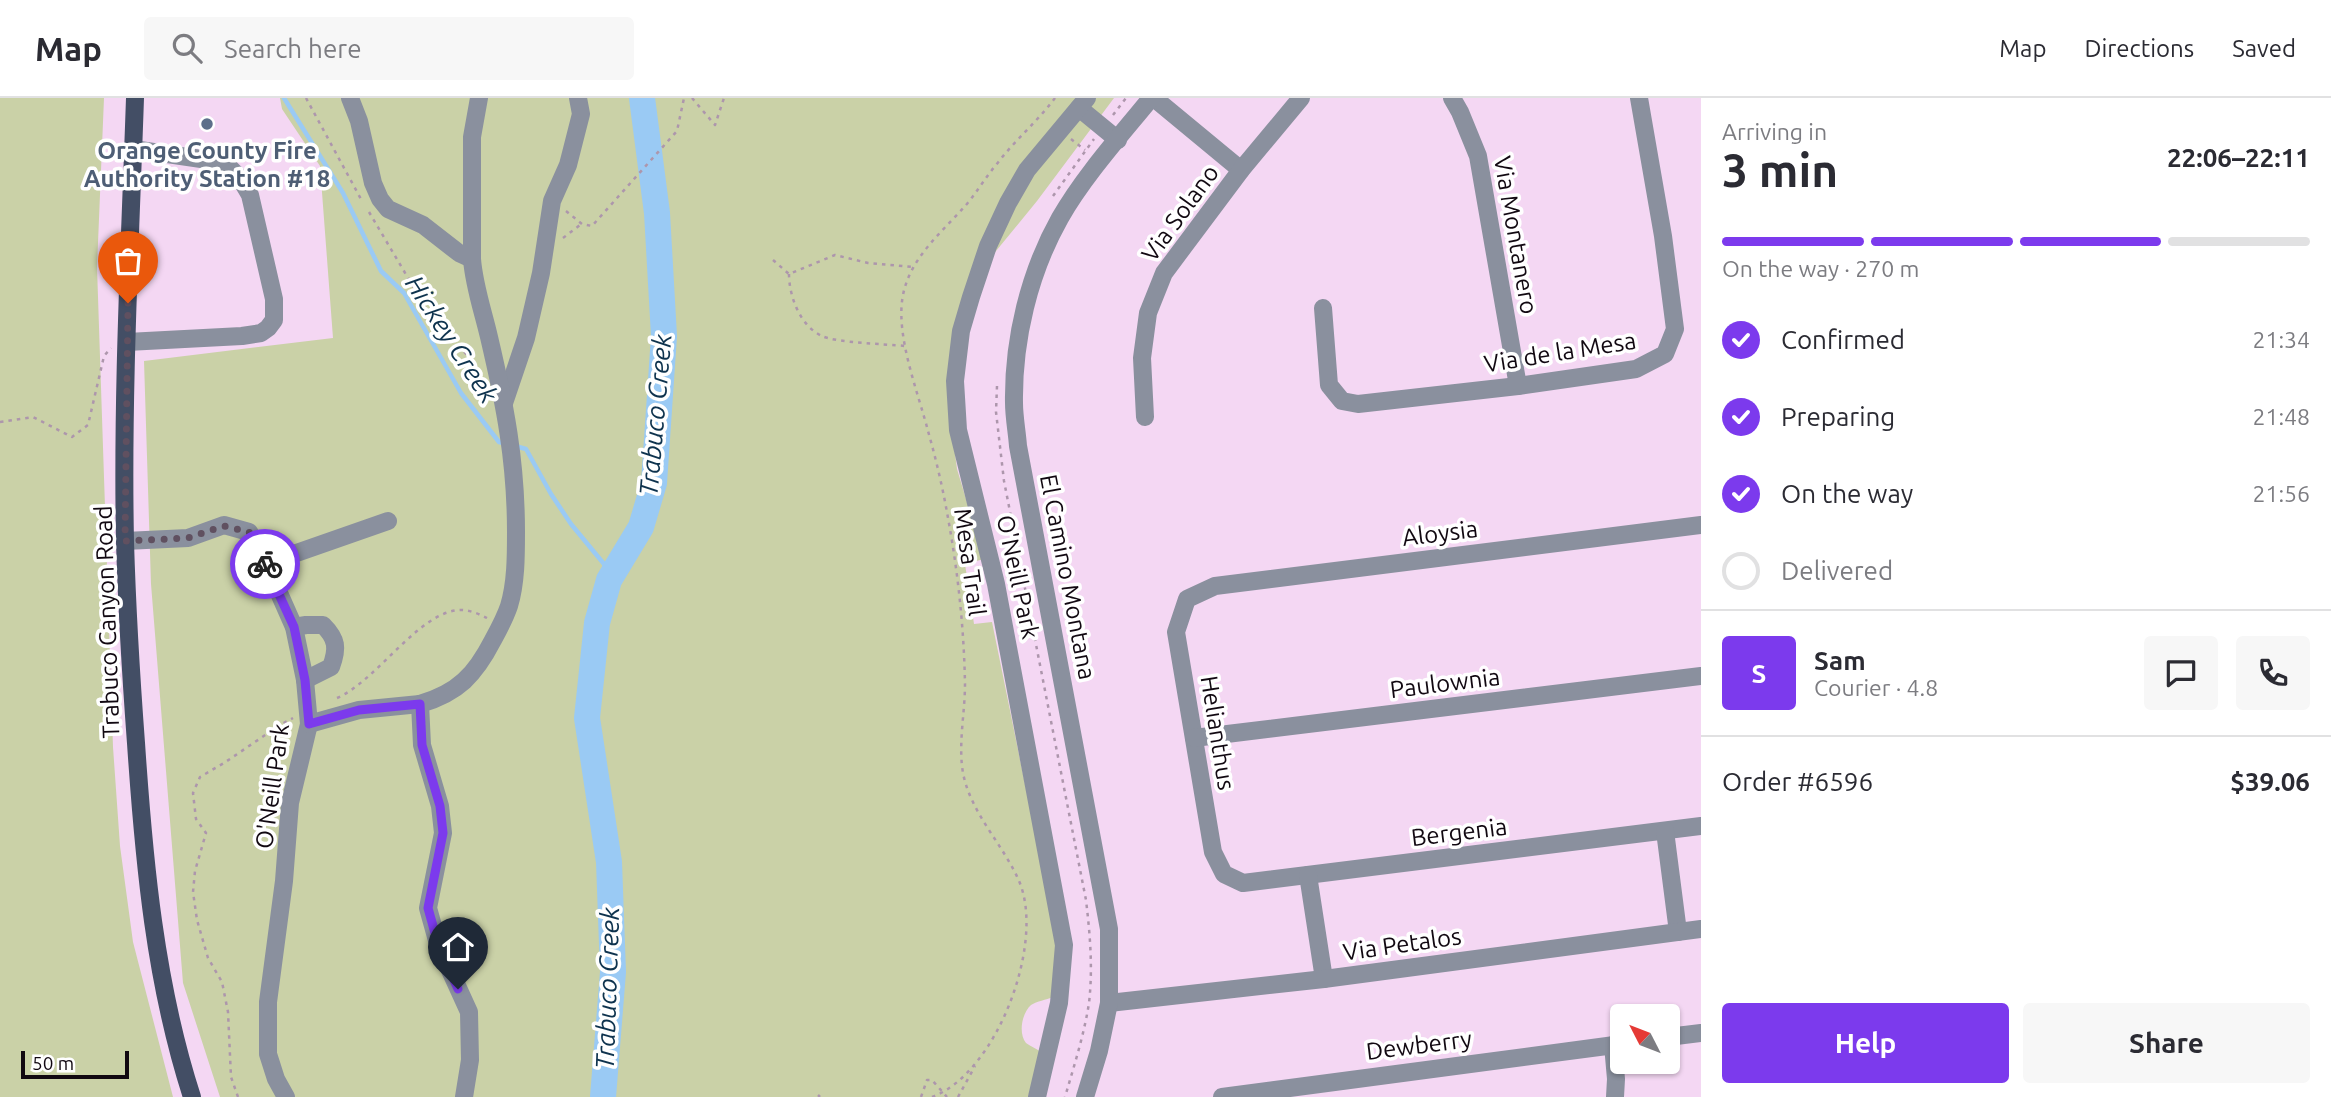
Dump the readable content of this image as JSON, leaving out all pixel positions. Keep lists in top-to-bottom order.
{
  "streets": {
    "main road": ["Trabuco Canyon Road"],
    "street": [
      "Via Solano",
      "Via Montanero",
      "Via de la Mesa",
      "Aloysia",
      "O'Neill Park",
      "El Camino Montana",
      "Paulownia",
      "Helianthus",
      "Bergenia",
      "Via Petalos",
      "Dewberry"
    ],
    "path": ["Mesa Trail"]
  },
  "crossings": [
    ["Via Montanero", "Via de la Mesa"],
    ["Aloysia", "Helianthus"],
    ["O'Neill Park", "Trabuco Canyon Road"],
    ["El Camino Montana", "Via Petalos"],
    ["Paulownia", "Helianthus"],
    ["Helianthus", "Bergenia"]
  ],
  "water": ["Hickey Creek", "Trabuco Creek"],
  "places": ["Orange County Fire Authority Station #18"],
  "scale_bar": "50 m",
  "north": "top left",
  "page": {
    "header": "Map",
    "search": "Search here",
    "nav": ["Map", "Directions", "Saved"],
    "heading": ["3 min", "Arriving in", "22:06–22:11"],
    "panel": [
      "Sam",
      "Courier · 4.8",
      "Order #6596",
      "$39.06"
    ],
    "bar": "On the way · 270 m",
    "list": [
      ["Confirmed", "21:34"],
      ["Preparing", "21:48"],
      ["On the way", "21:56"],
      "Delivered"
    ],
    "round": "S",
    "buttons": ["Help", "Share"],
    "scale": "50 m"
  }
}
